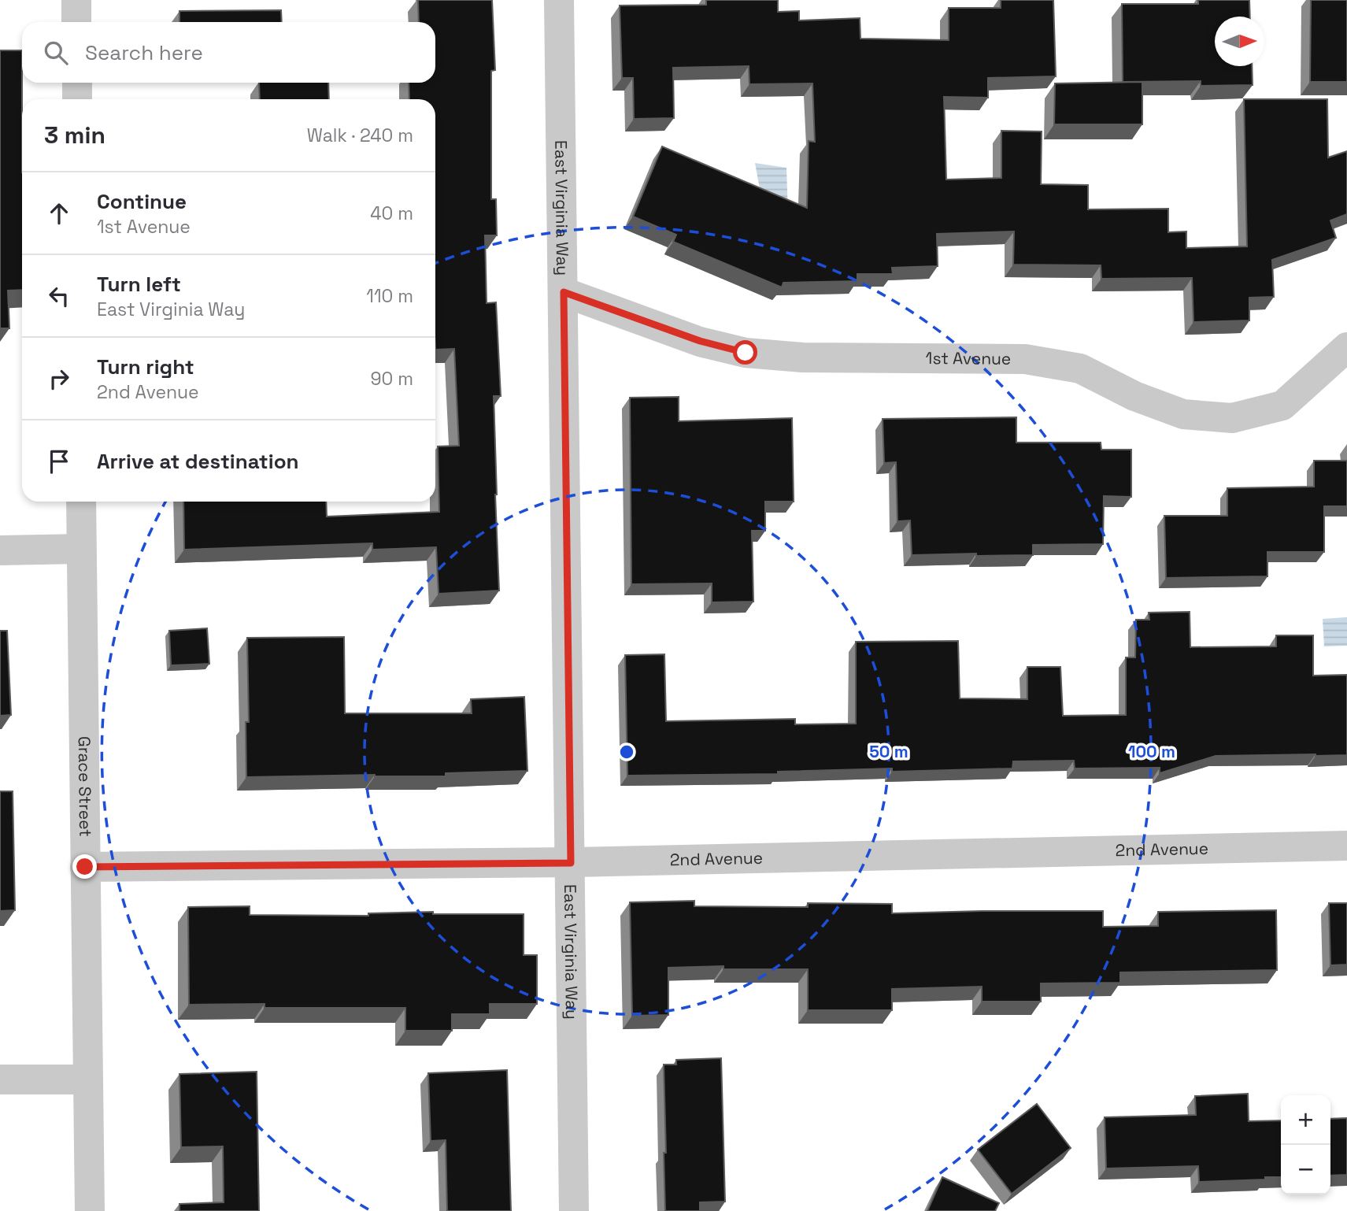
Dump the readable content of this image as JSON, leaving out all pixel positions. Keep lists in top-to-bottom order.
{
  "streets": {
    "street": [
      "East Virginia Way",
      "1st Avenue",
      "Grace Street",
      "2nd Avenue"
    ]
  },
  "crossings": [
    ["East Virginia Way", "1st Avenue"],
    ["East Virginia Way", "2nd Avenue"],
    ["Grace Street", "2nd Avenue"]
  ],
  "north": "right",
  "page": {
    "search": "Search here",
    "heading": ["3 min", "Walk · 240 m"],
    "list": [
      ["Continue", "1st Avenue", "40 m"],
      ["Turn left", "East Virginia Way", "110 m"],
      ["Turn right", "2nd Avenue", "90 m"],
      "Arrive at destination"
    ],
    "map_buttons": ["+", "−"]
  },
  "rings": ["50 m", "100 m"]
}
